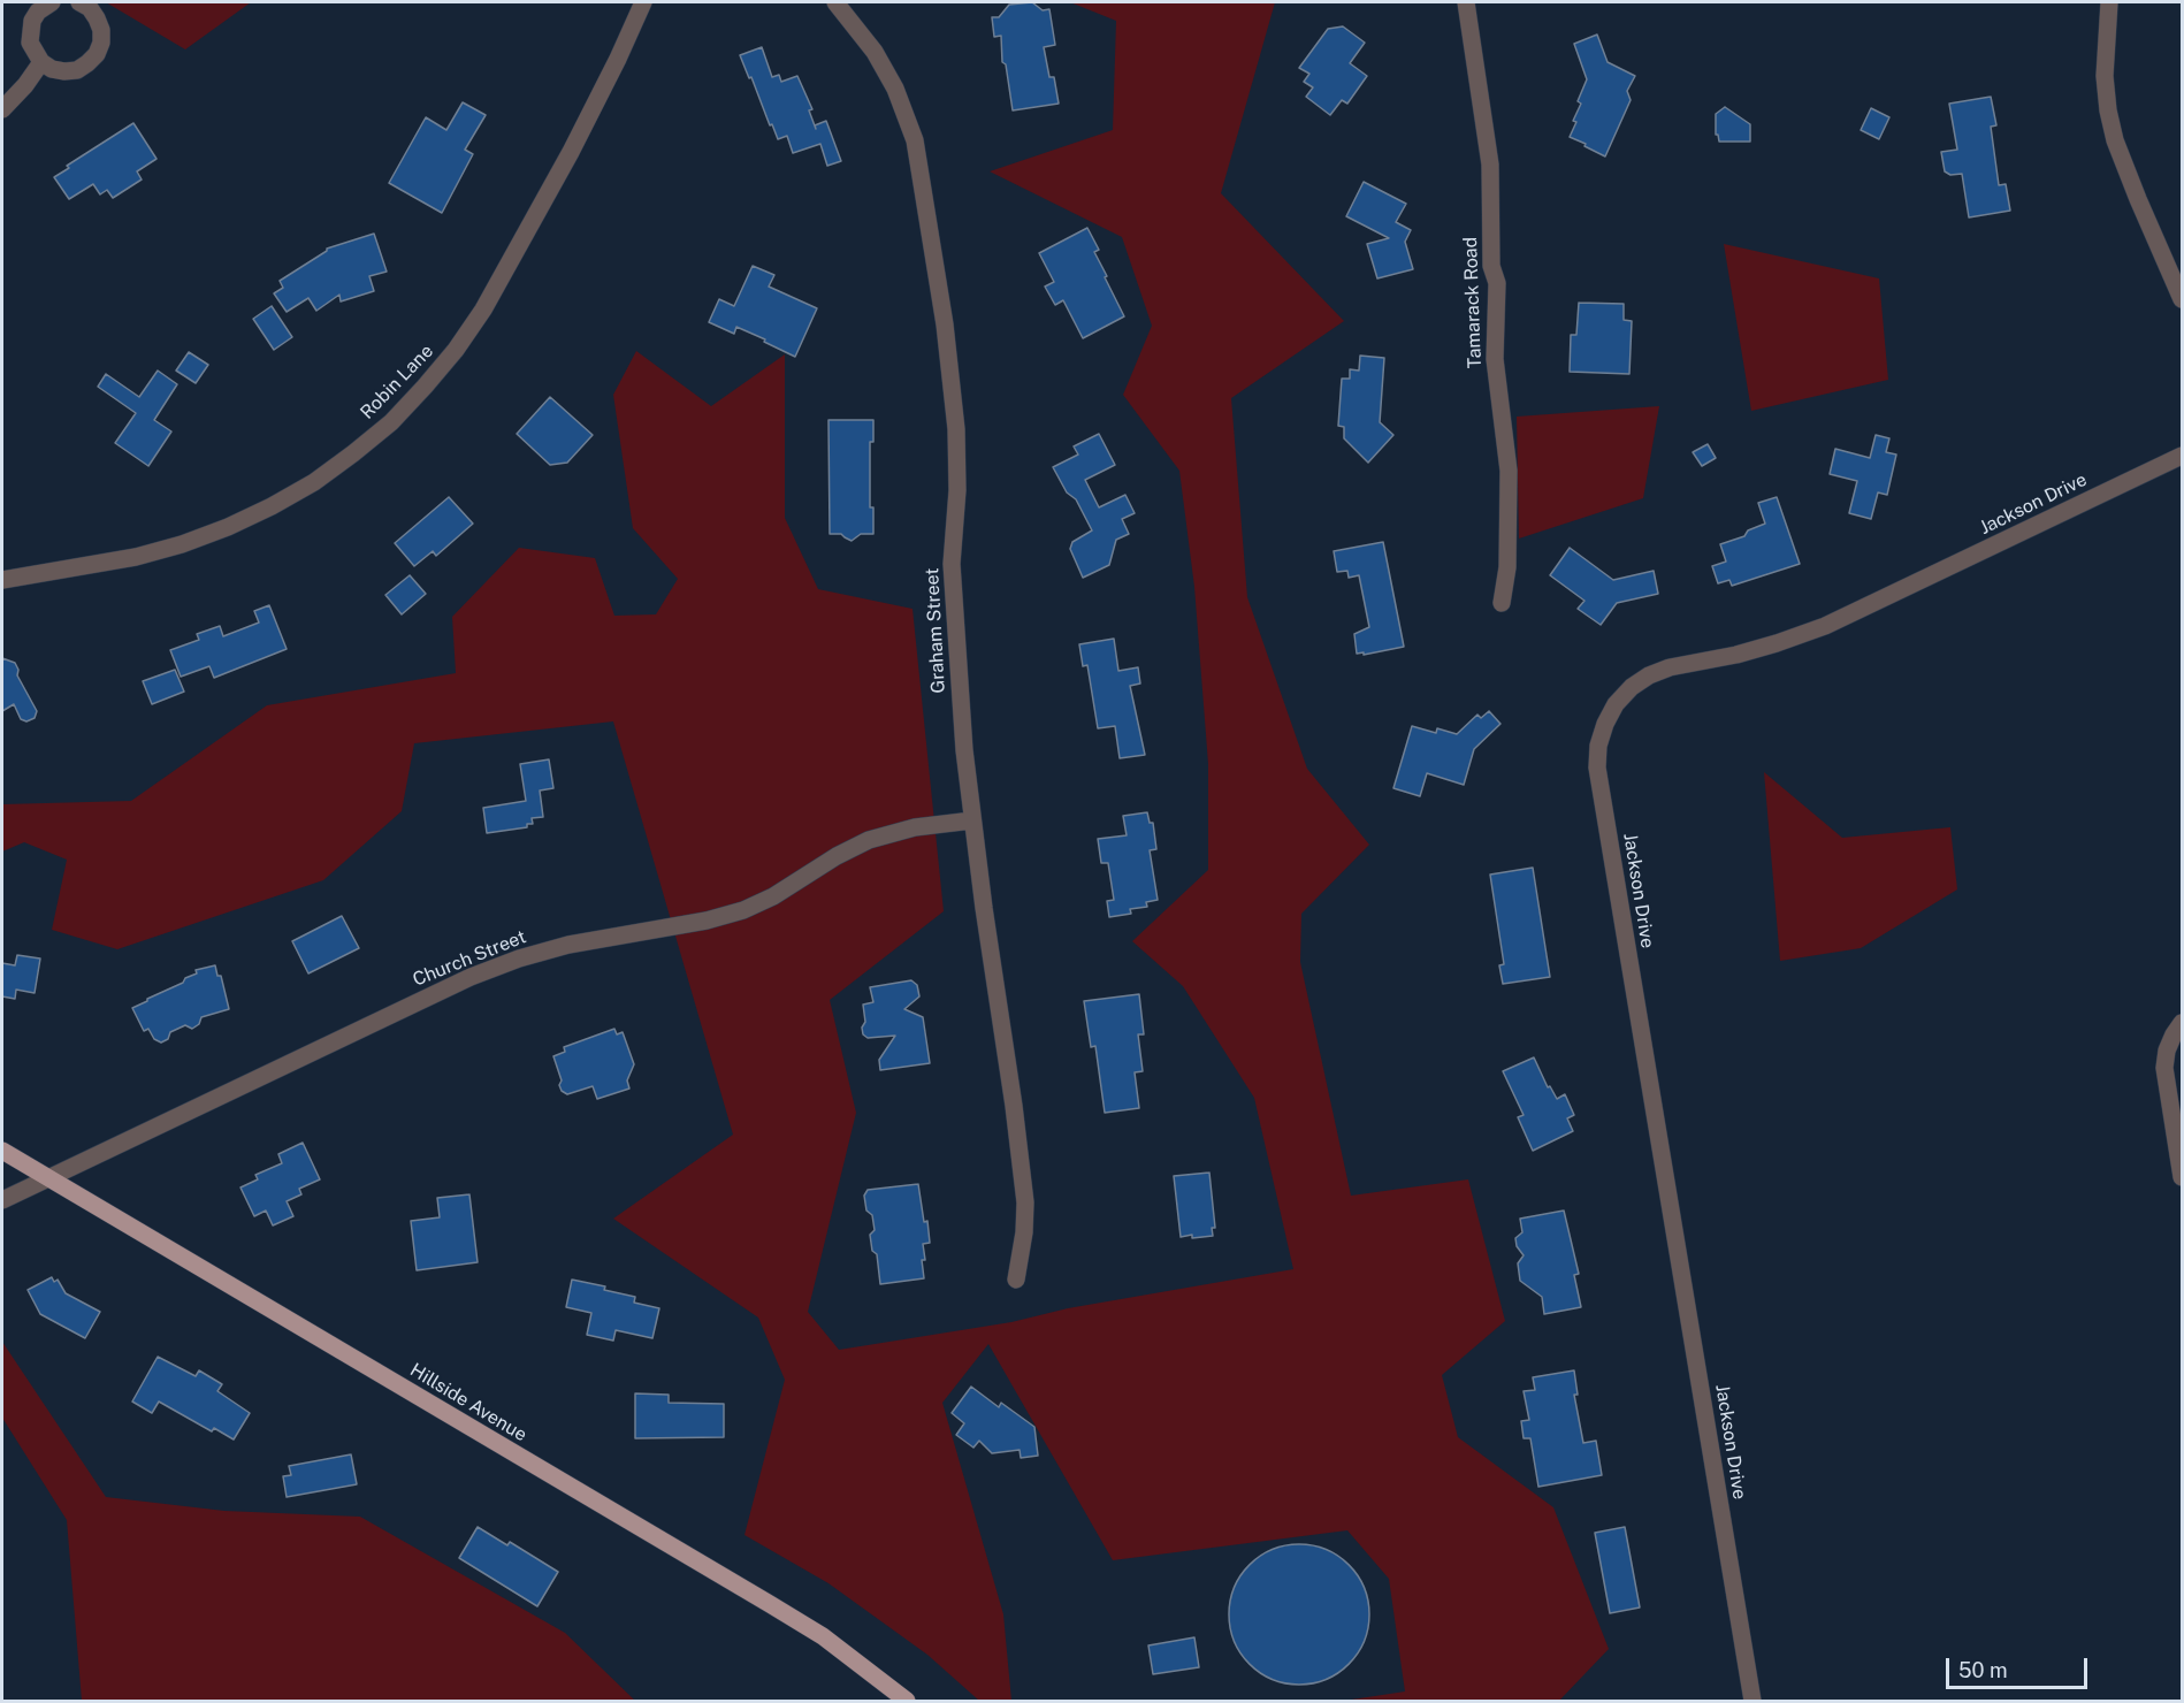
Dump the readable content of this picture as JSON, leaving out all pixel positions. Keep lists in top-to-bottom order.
{
  "streets": {
    "main road": ["Hillside Avenue"],
    "street": [
      "Tamarack Road",
      "Robin Lane",
      "Jackson Drive",
      "Graham Street",
      "Church Street"
    ]
  },
  "crossings": [
    ["Graham Street", "Church Street"],
    ["Church Street", "Hillside Avenue"]
  ],
  "scale_bar": "50 m"
}
